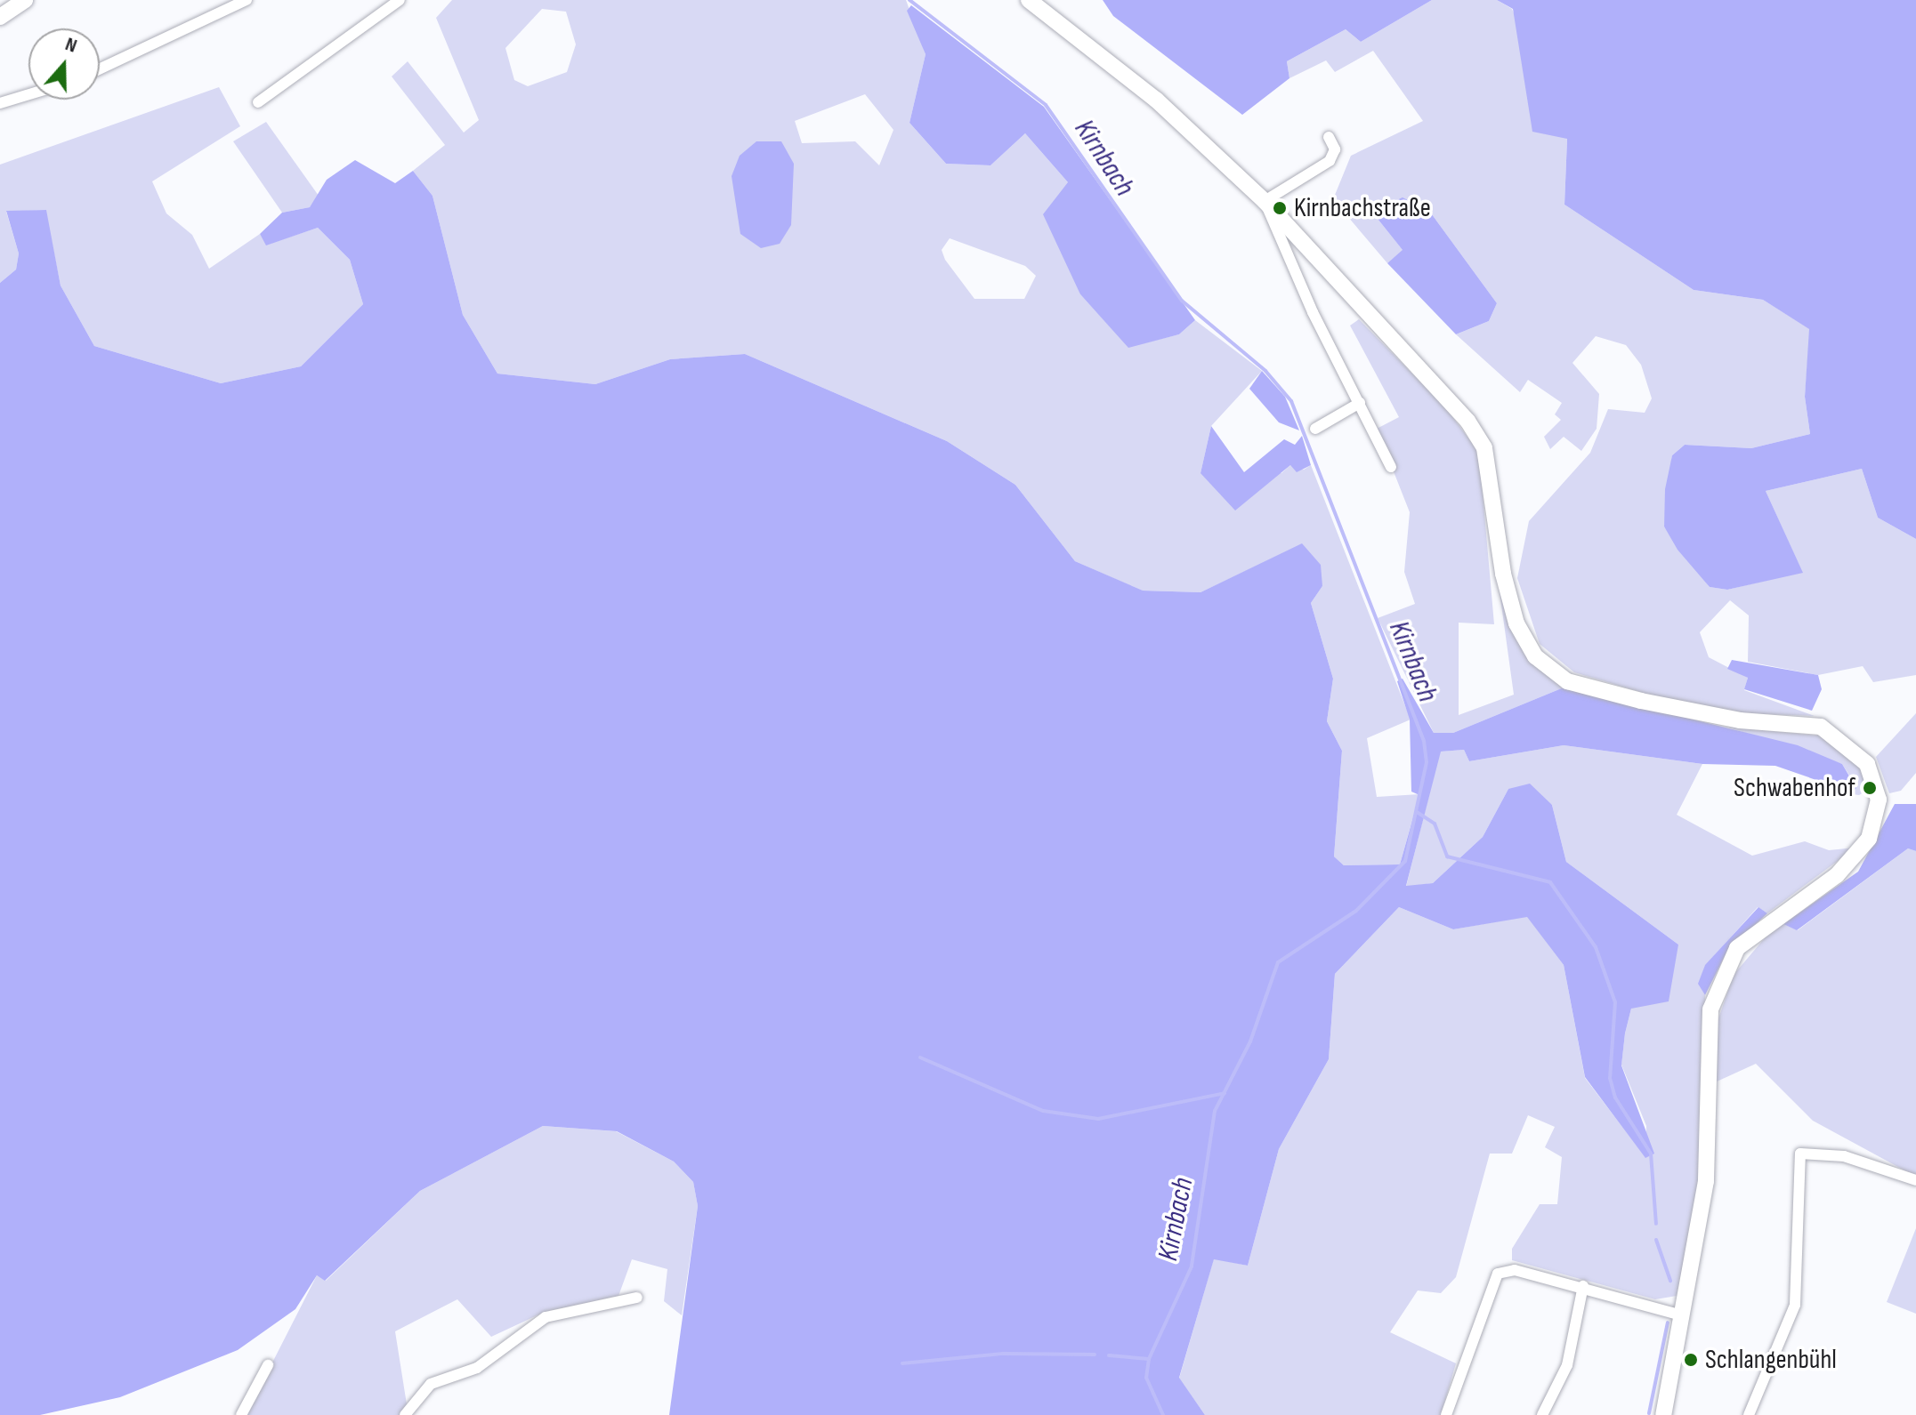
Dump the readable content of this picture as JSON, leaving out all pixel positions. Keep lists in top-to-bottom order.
{
  "water": ["Kirnbach"],
  "places": ["Kirnbachstraße", "Schwabenhof", "Schlangenbühl"],
  "north": "top"
}
